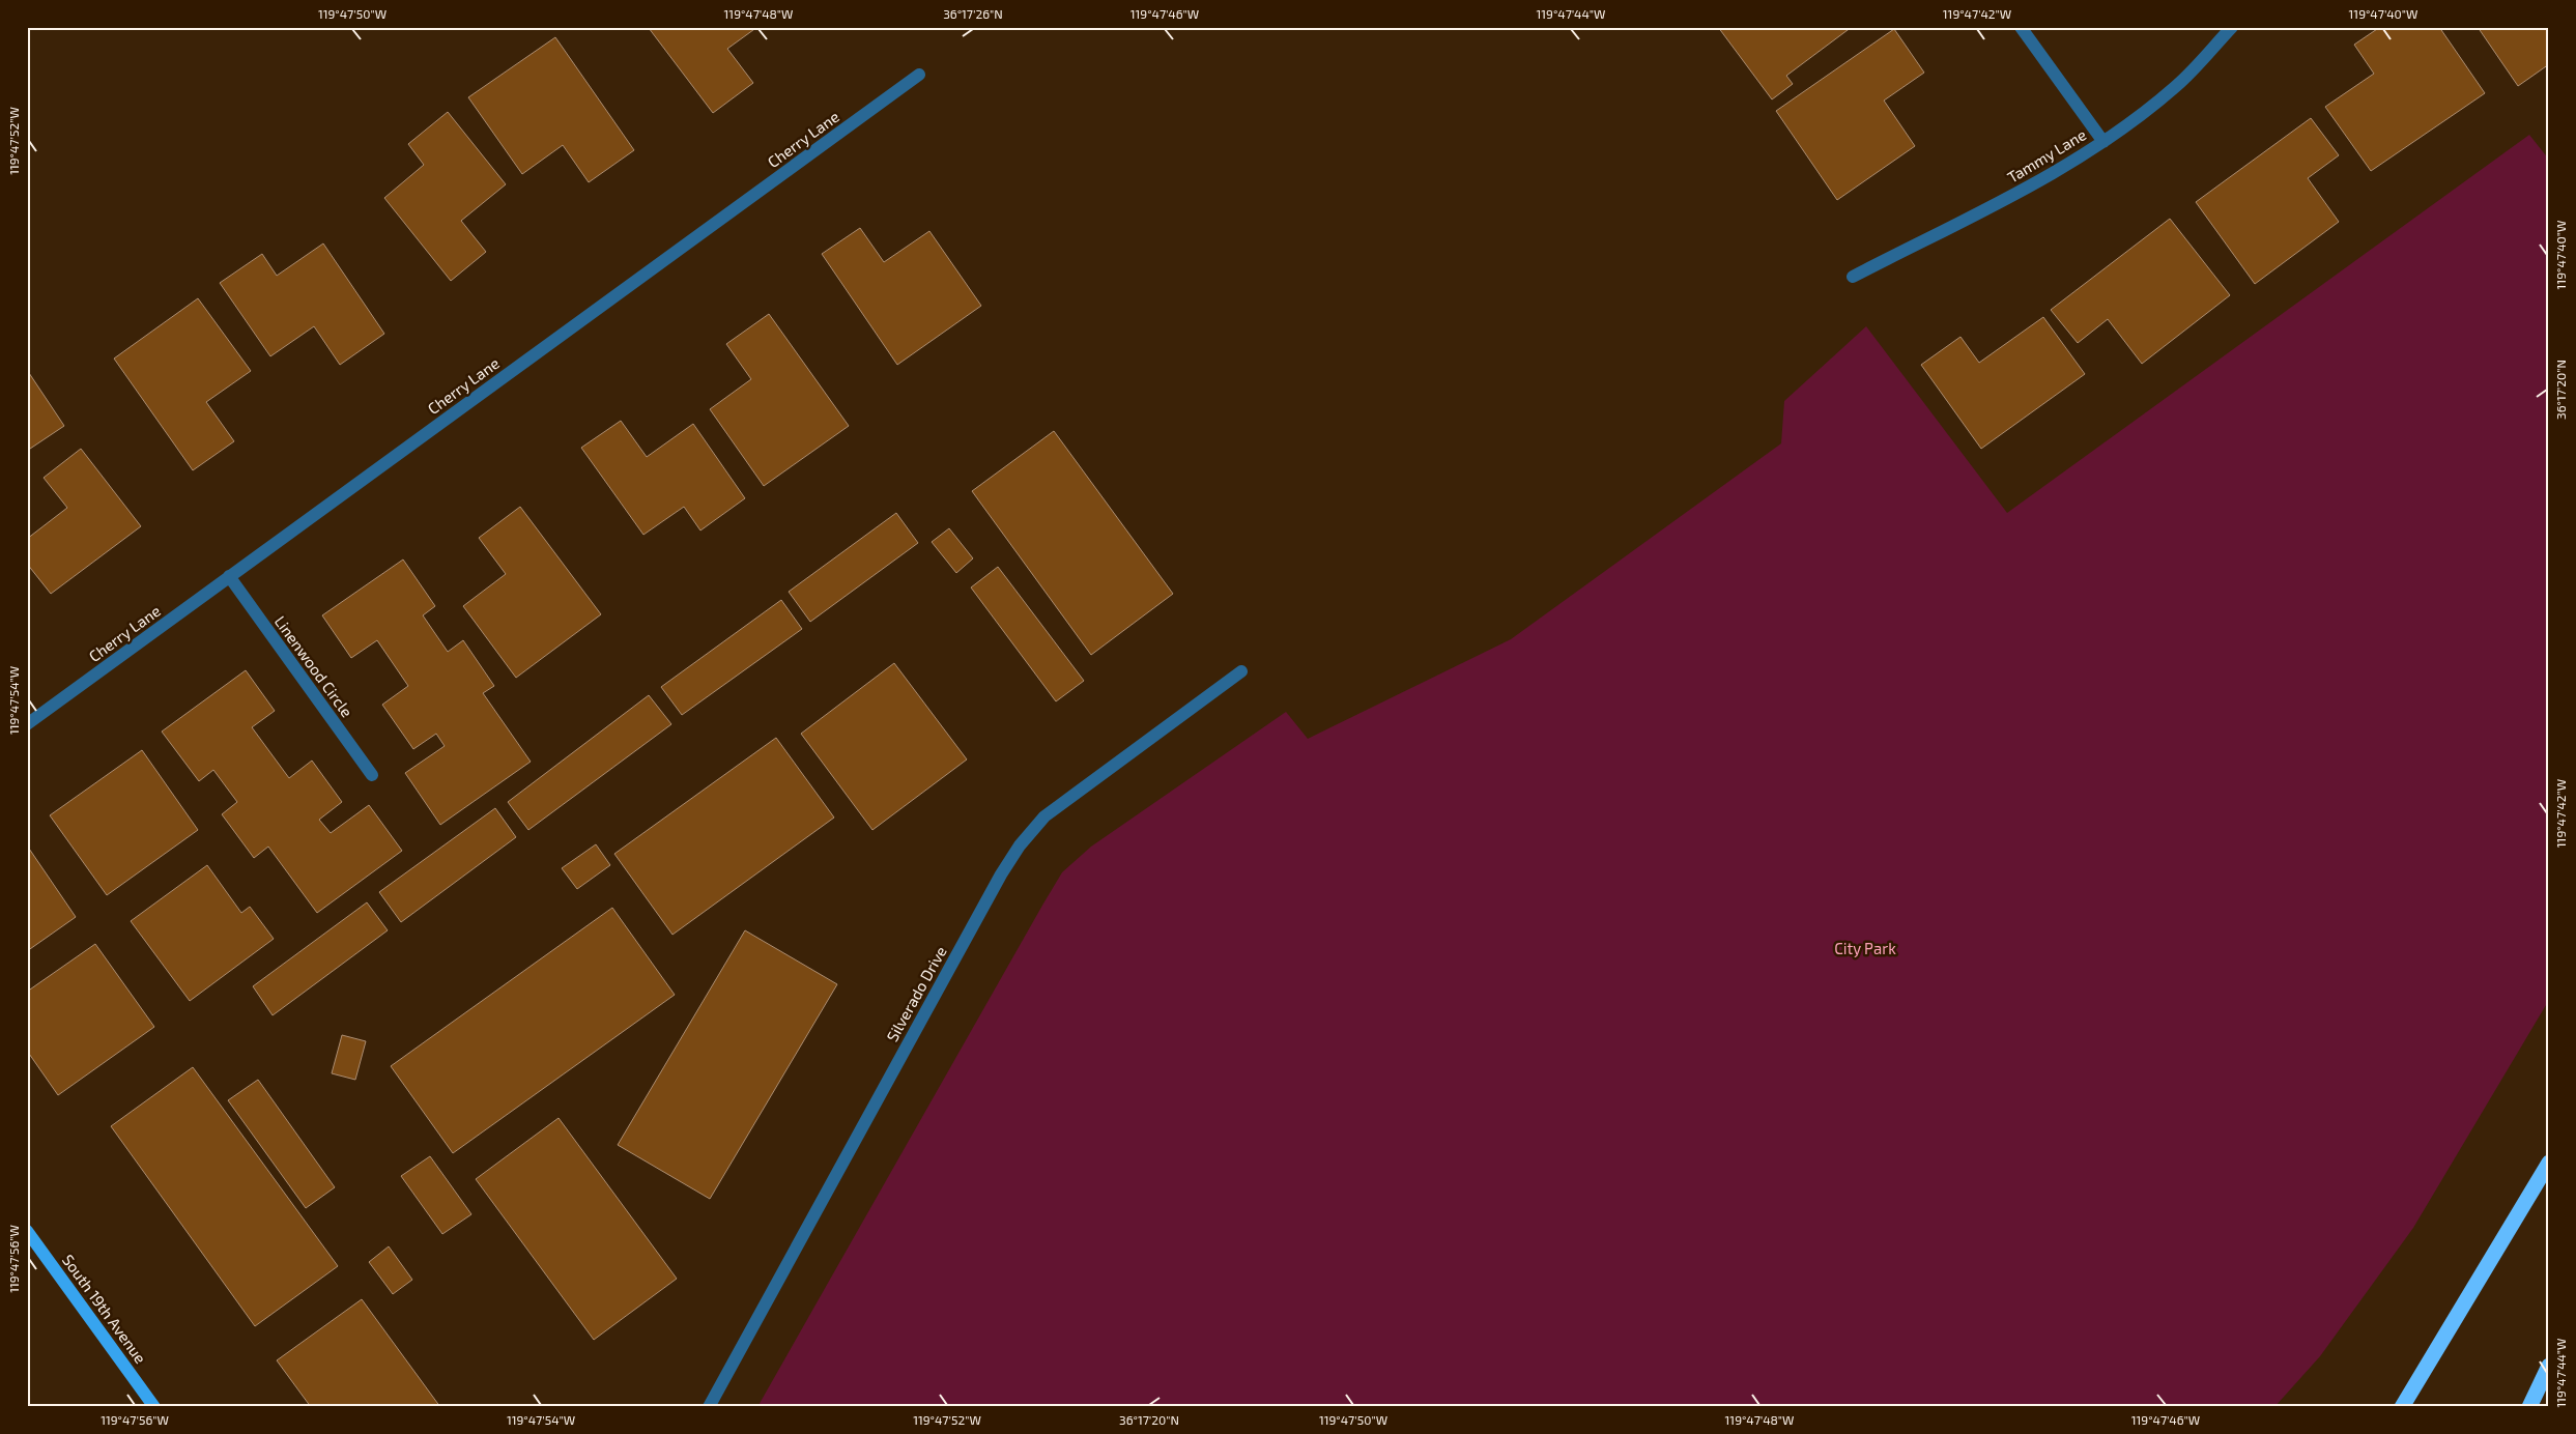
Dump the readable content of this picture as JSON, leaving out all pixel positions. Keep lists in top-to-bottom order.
{
  "streets": {
    "main road": ["South 19th Avenue"],
    "street": [
      "Cherry Lane",
      "Tammy Lane",
      "Linenwood Circle",
      "Silverado Drive"
    ]
  },
  "crossings": [
    ["Cherry Lane", "Linenwood Circle"]
  ],
  "parks": ["City Park"],
  "coordinates": [
    "119°47'50\"W",
    "119°47'48\"W",
    "36°17'26\"N",
    "119°47'46\"W",
    "119°47'44\"W",
    "119°47'42\"W",
    "119°47'40\"W",
    "119°47'52\"W",
    "36°17'20\"N",
    "119°47'54\"W",
    "119°47'56\"W"
  ]
}
